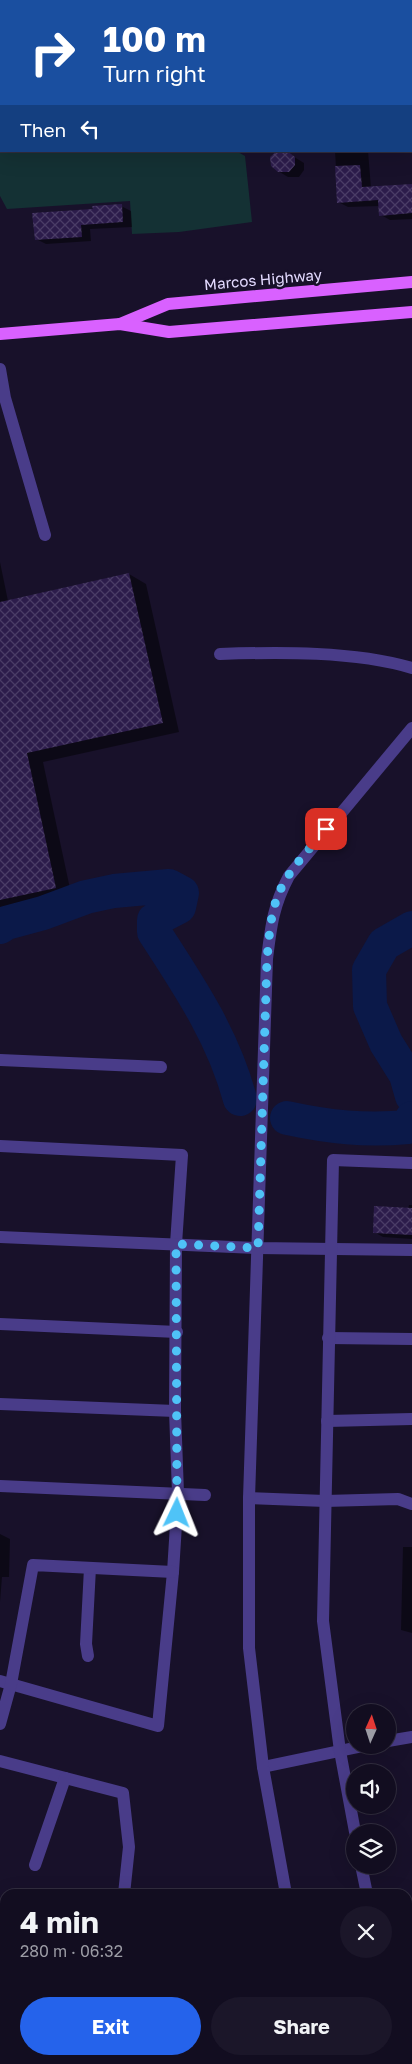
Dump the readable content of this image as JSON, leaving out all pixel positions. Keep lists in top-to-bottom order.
{
  "streets": {
    "main road": ["Marcos Highway"]
  },
  "north": "top",
  "page": {
    "turn": ["100 m", "Turn right"],
    "then": "Then",
    "heading": ["4 min", "280 m · 06:32"],
    "buttons": ["Exit", "Share"]
  }
}
